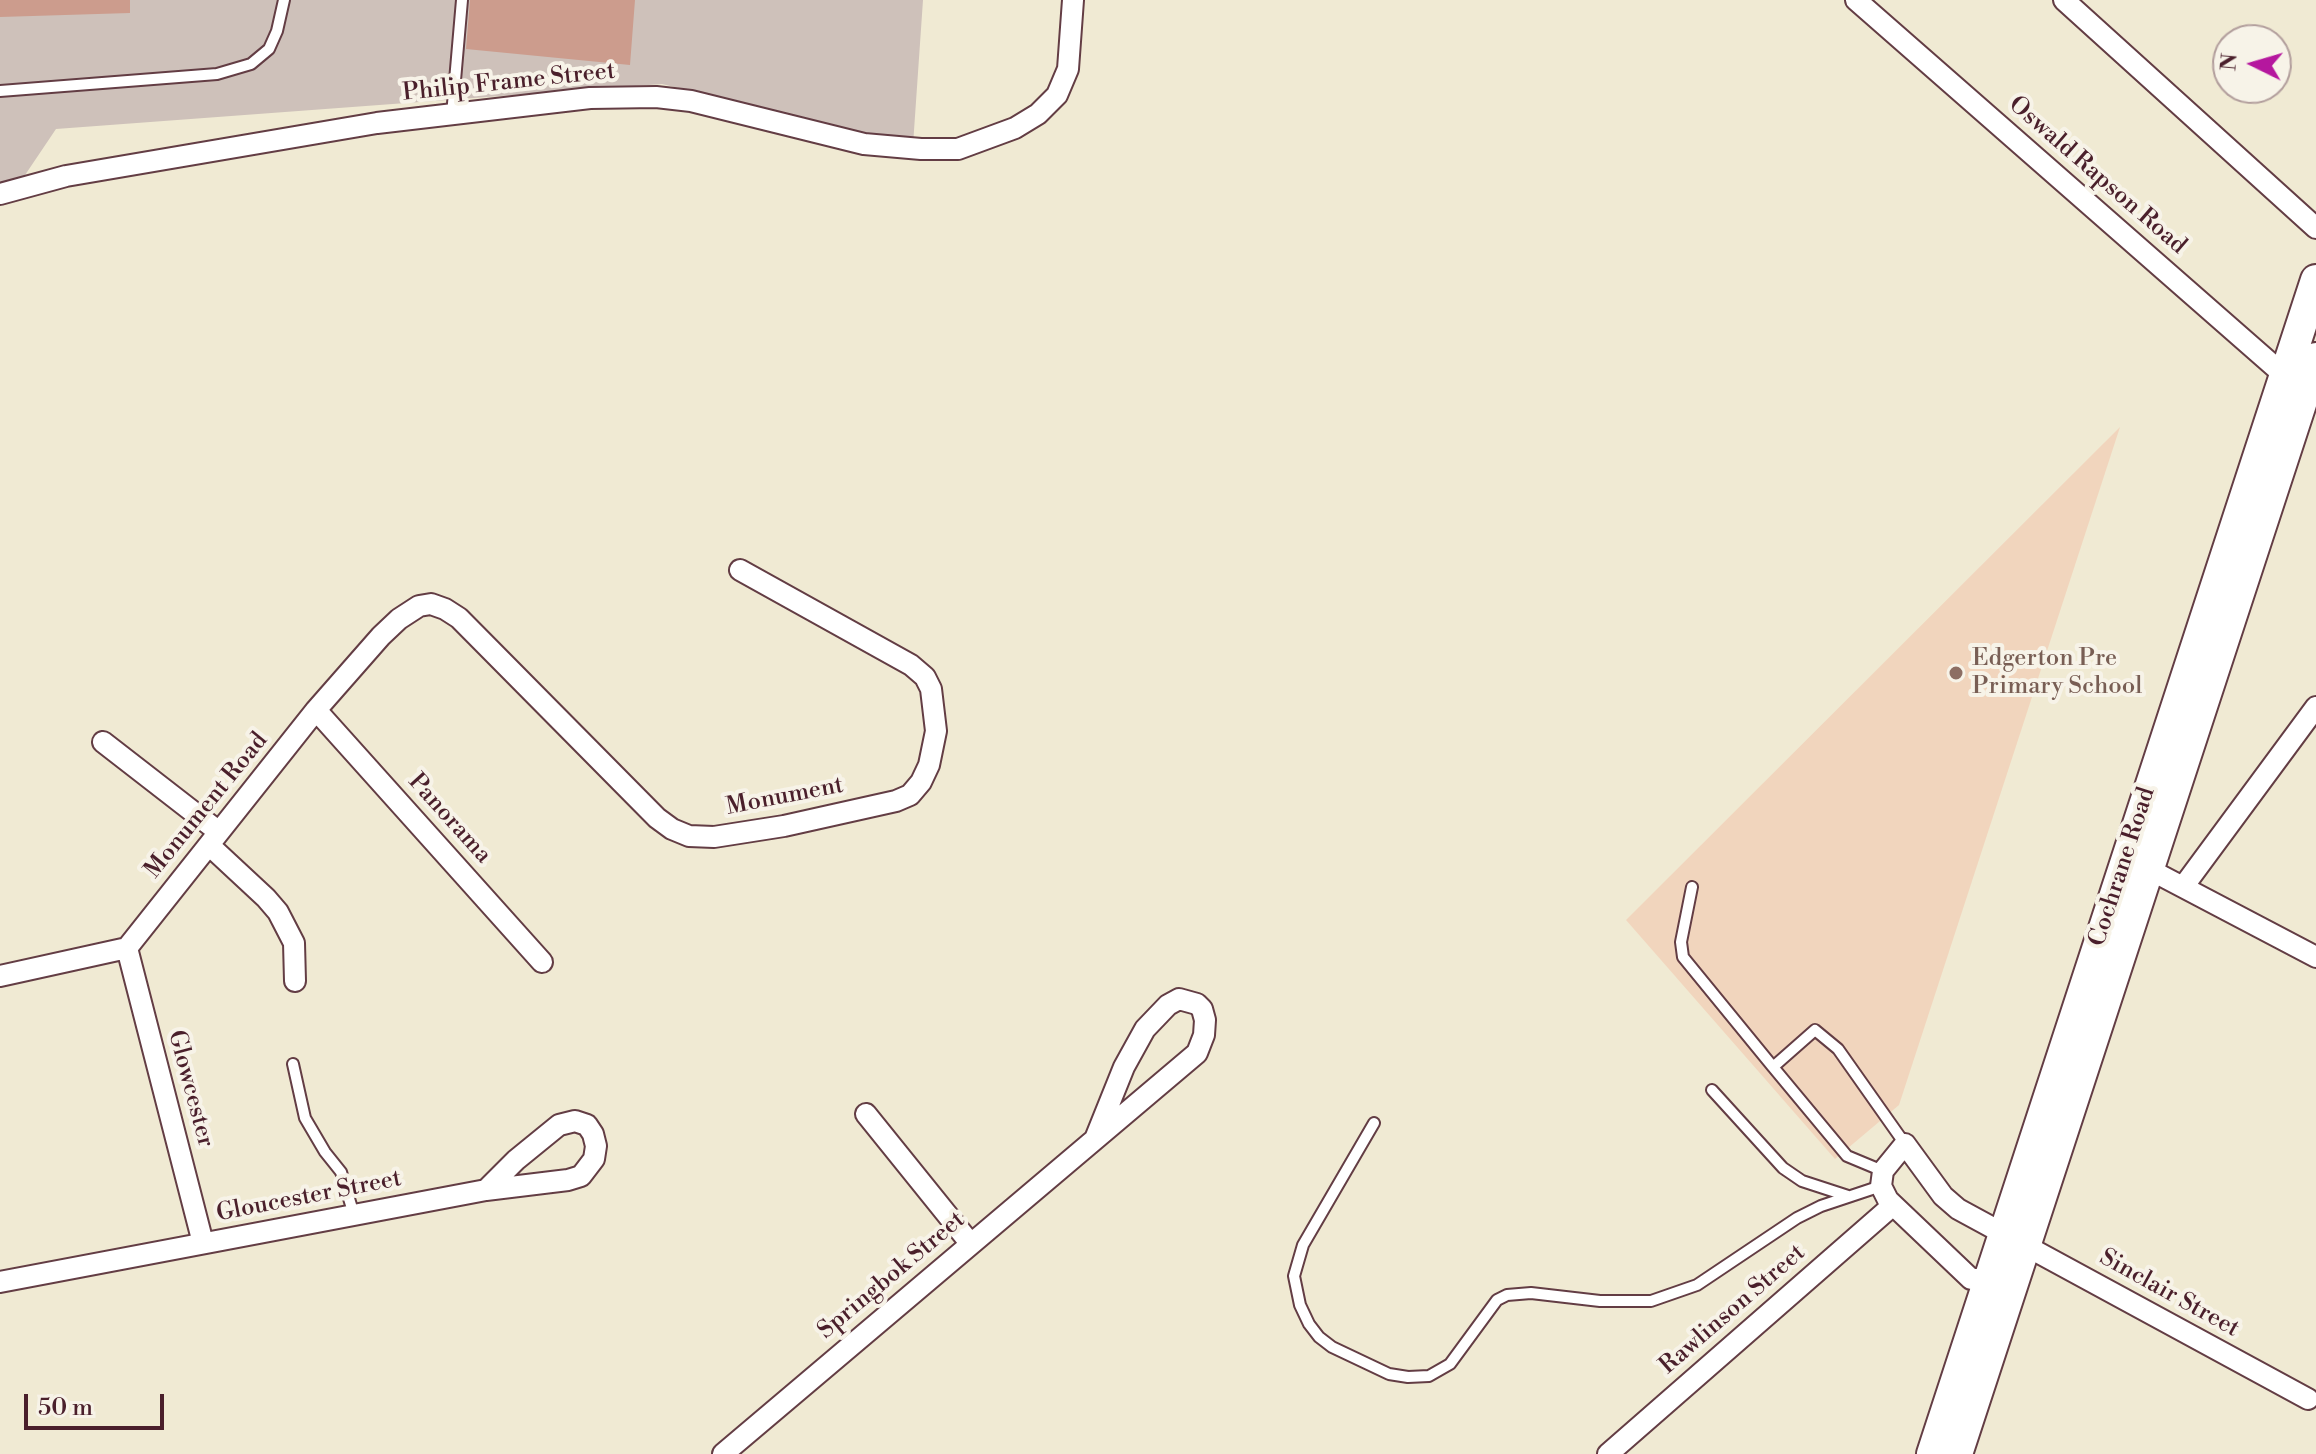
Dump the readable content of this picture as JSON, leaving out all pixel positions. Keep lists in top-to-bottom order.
{
  "streets": {
    "street": [
      "Philip Frame Street",
      "Oswald Rapson Road",
      "Monument",
      "Monument Road",
      "Panorama",
      "Cochrane Road",
      "Glowcester",
      "Gloucester Street",
      "Springbok Street",
      "Sinclair Street",
      "Rawlinson Street"
    ]
  },
  "crossings": [
    ["Oswald Rapson Road", "Cochrane Road"],
    ["Monument", "Monument Road"],
    ["Monument Road", "Panorama"],
    ["Monument Road", "Glowcester"],
    ["Cochrane Road", "Sinclair Street"],
    ["Glowcester", "Gloucester Street"]
  ],
  "places": ["Edgerton Pre Primary School"],
  "scale_bar": "50 m",
  "north": "left"
}
